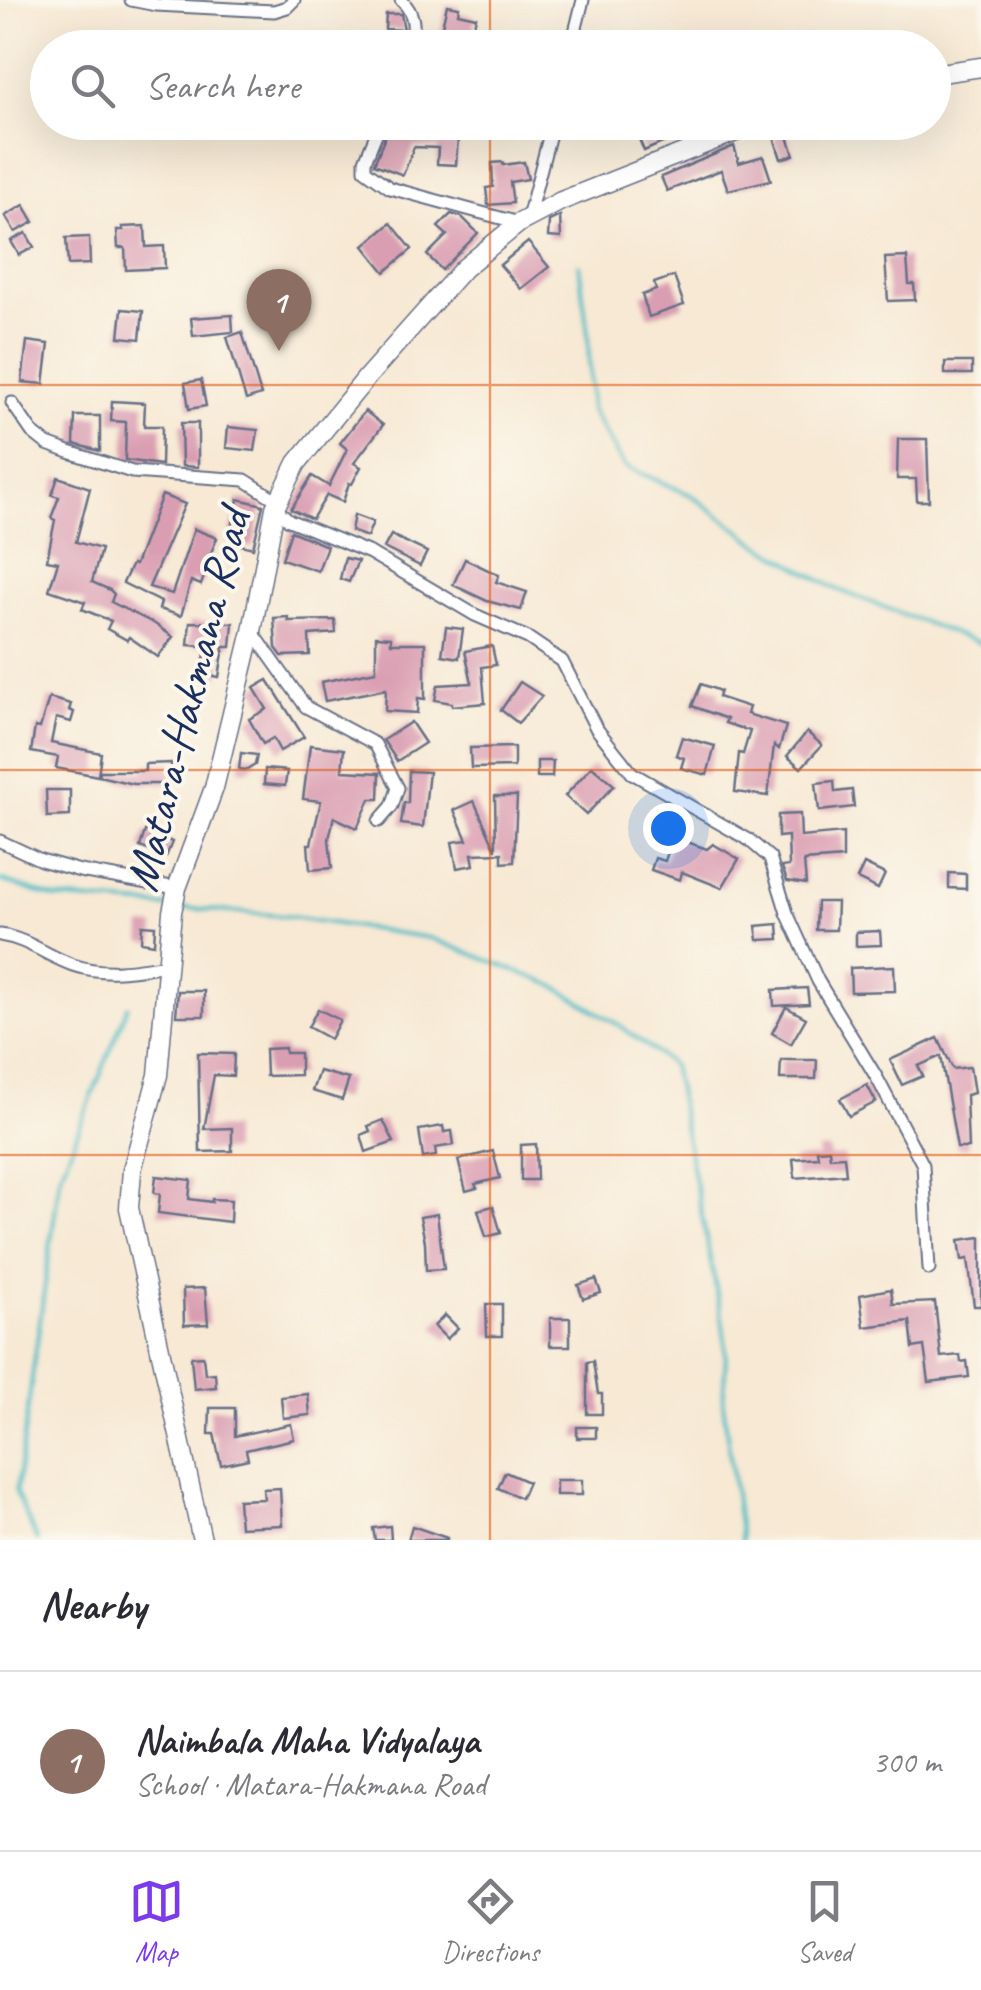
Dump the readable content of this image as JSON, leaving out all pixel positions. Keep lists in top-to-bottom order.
{
  "streets": {
    "main road": ["Matara-Hakmana Road"]
  },
  "page": {
    "search": "Search here",
    "pins": "1",
    "heading": "Nearby",
    "list": [
      {
        "mark": "1",
        "name": "Naimbala Maha Vidyalaya",
        "note": "School · Matara-Hakmana Road",
        "value": "300 m"
      }
    ],
    "nav": ["Map", "Directions", "Saved"]
  }
}
